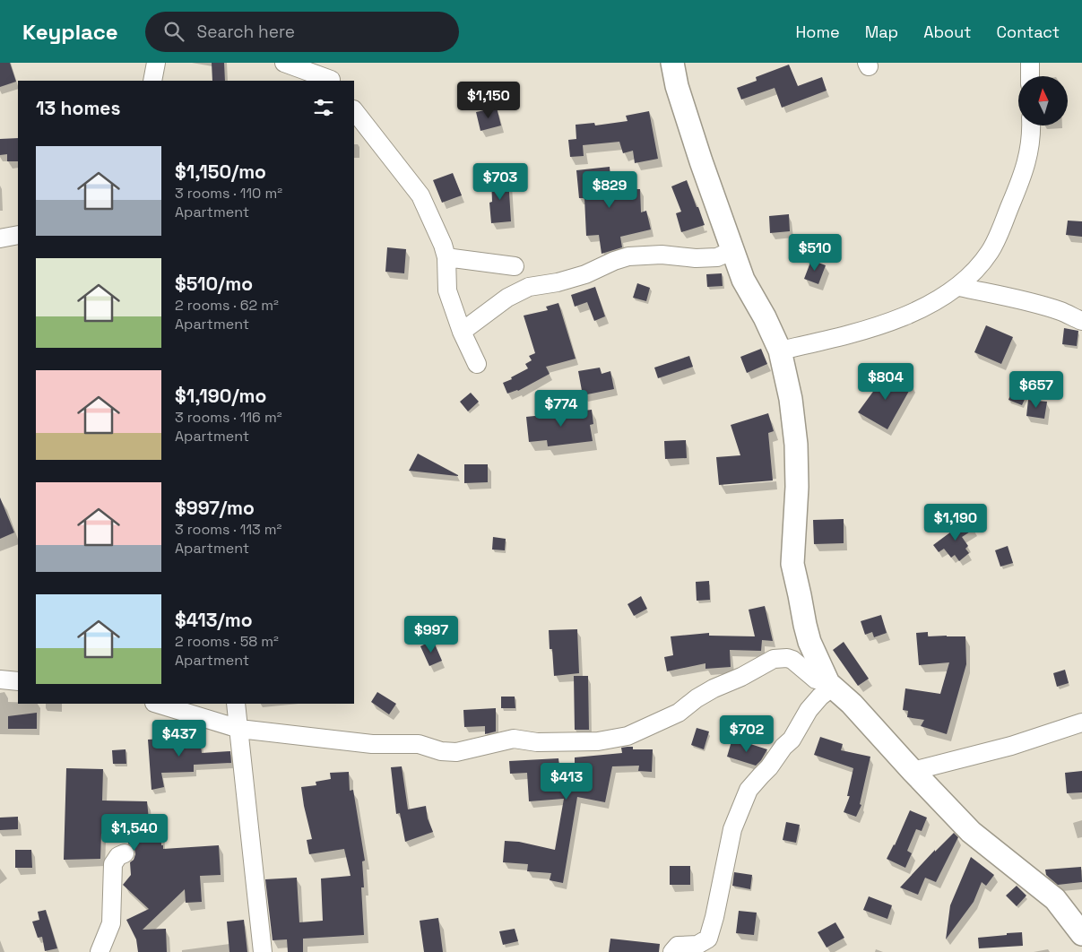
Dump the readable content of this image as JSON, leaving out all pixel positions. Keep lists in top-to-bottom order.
{
  "north": "top",
  "page": {
    "header": "Keyplace",
    "search": "Search here",
    "nav": [
      "Home",
      "Map",
      "About",
      "Contact"
    ],
    "heading": "13 homes",
    "price": [
      "$1,150",
      "$703",
      "$829",
      "$510",
      "$804",
      "$657",
      "$774",
      "$1,190",
      "$997",
      "$702",
      "$437",
      "$413",
      "$1,540"
    ],
    "list": [
      {
        "name": "$1,150/mo",
        "note": "3 rooms · 110 m² · Apartment"
      },
      {
        "name": "$510/mo",
        "note": "2 rooms · 62 m² · Apartment"
      },
      {
        "name": "$1,190/mo",
        "note": "3 rooms · 116 m² · Apartment"
      },
      {
        "name": "$997/mo",
        "note": "3 rooms · 113 m² · Apartment"
      },
      {
        "name": "$413/mo",
        "note": "2 rooms · 58 m² · Apartment"
      }
    ]
  }
}
